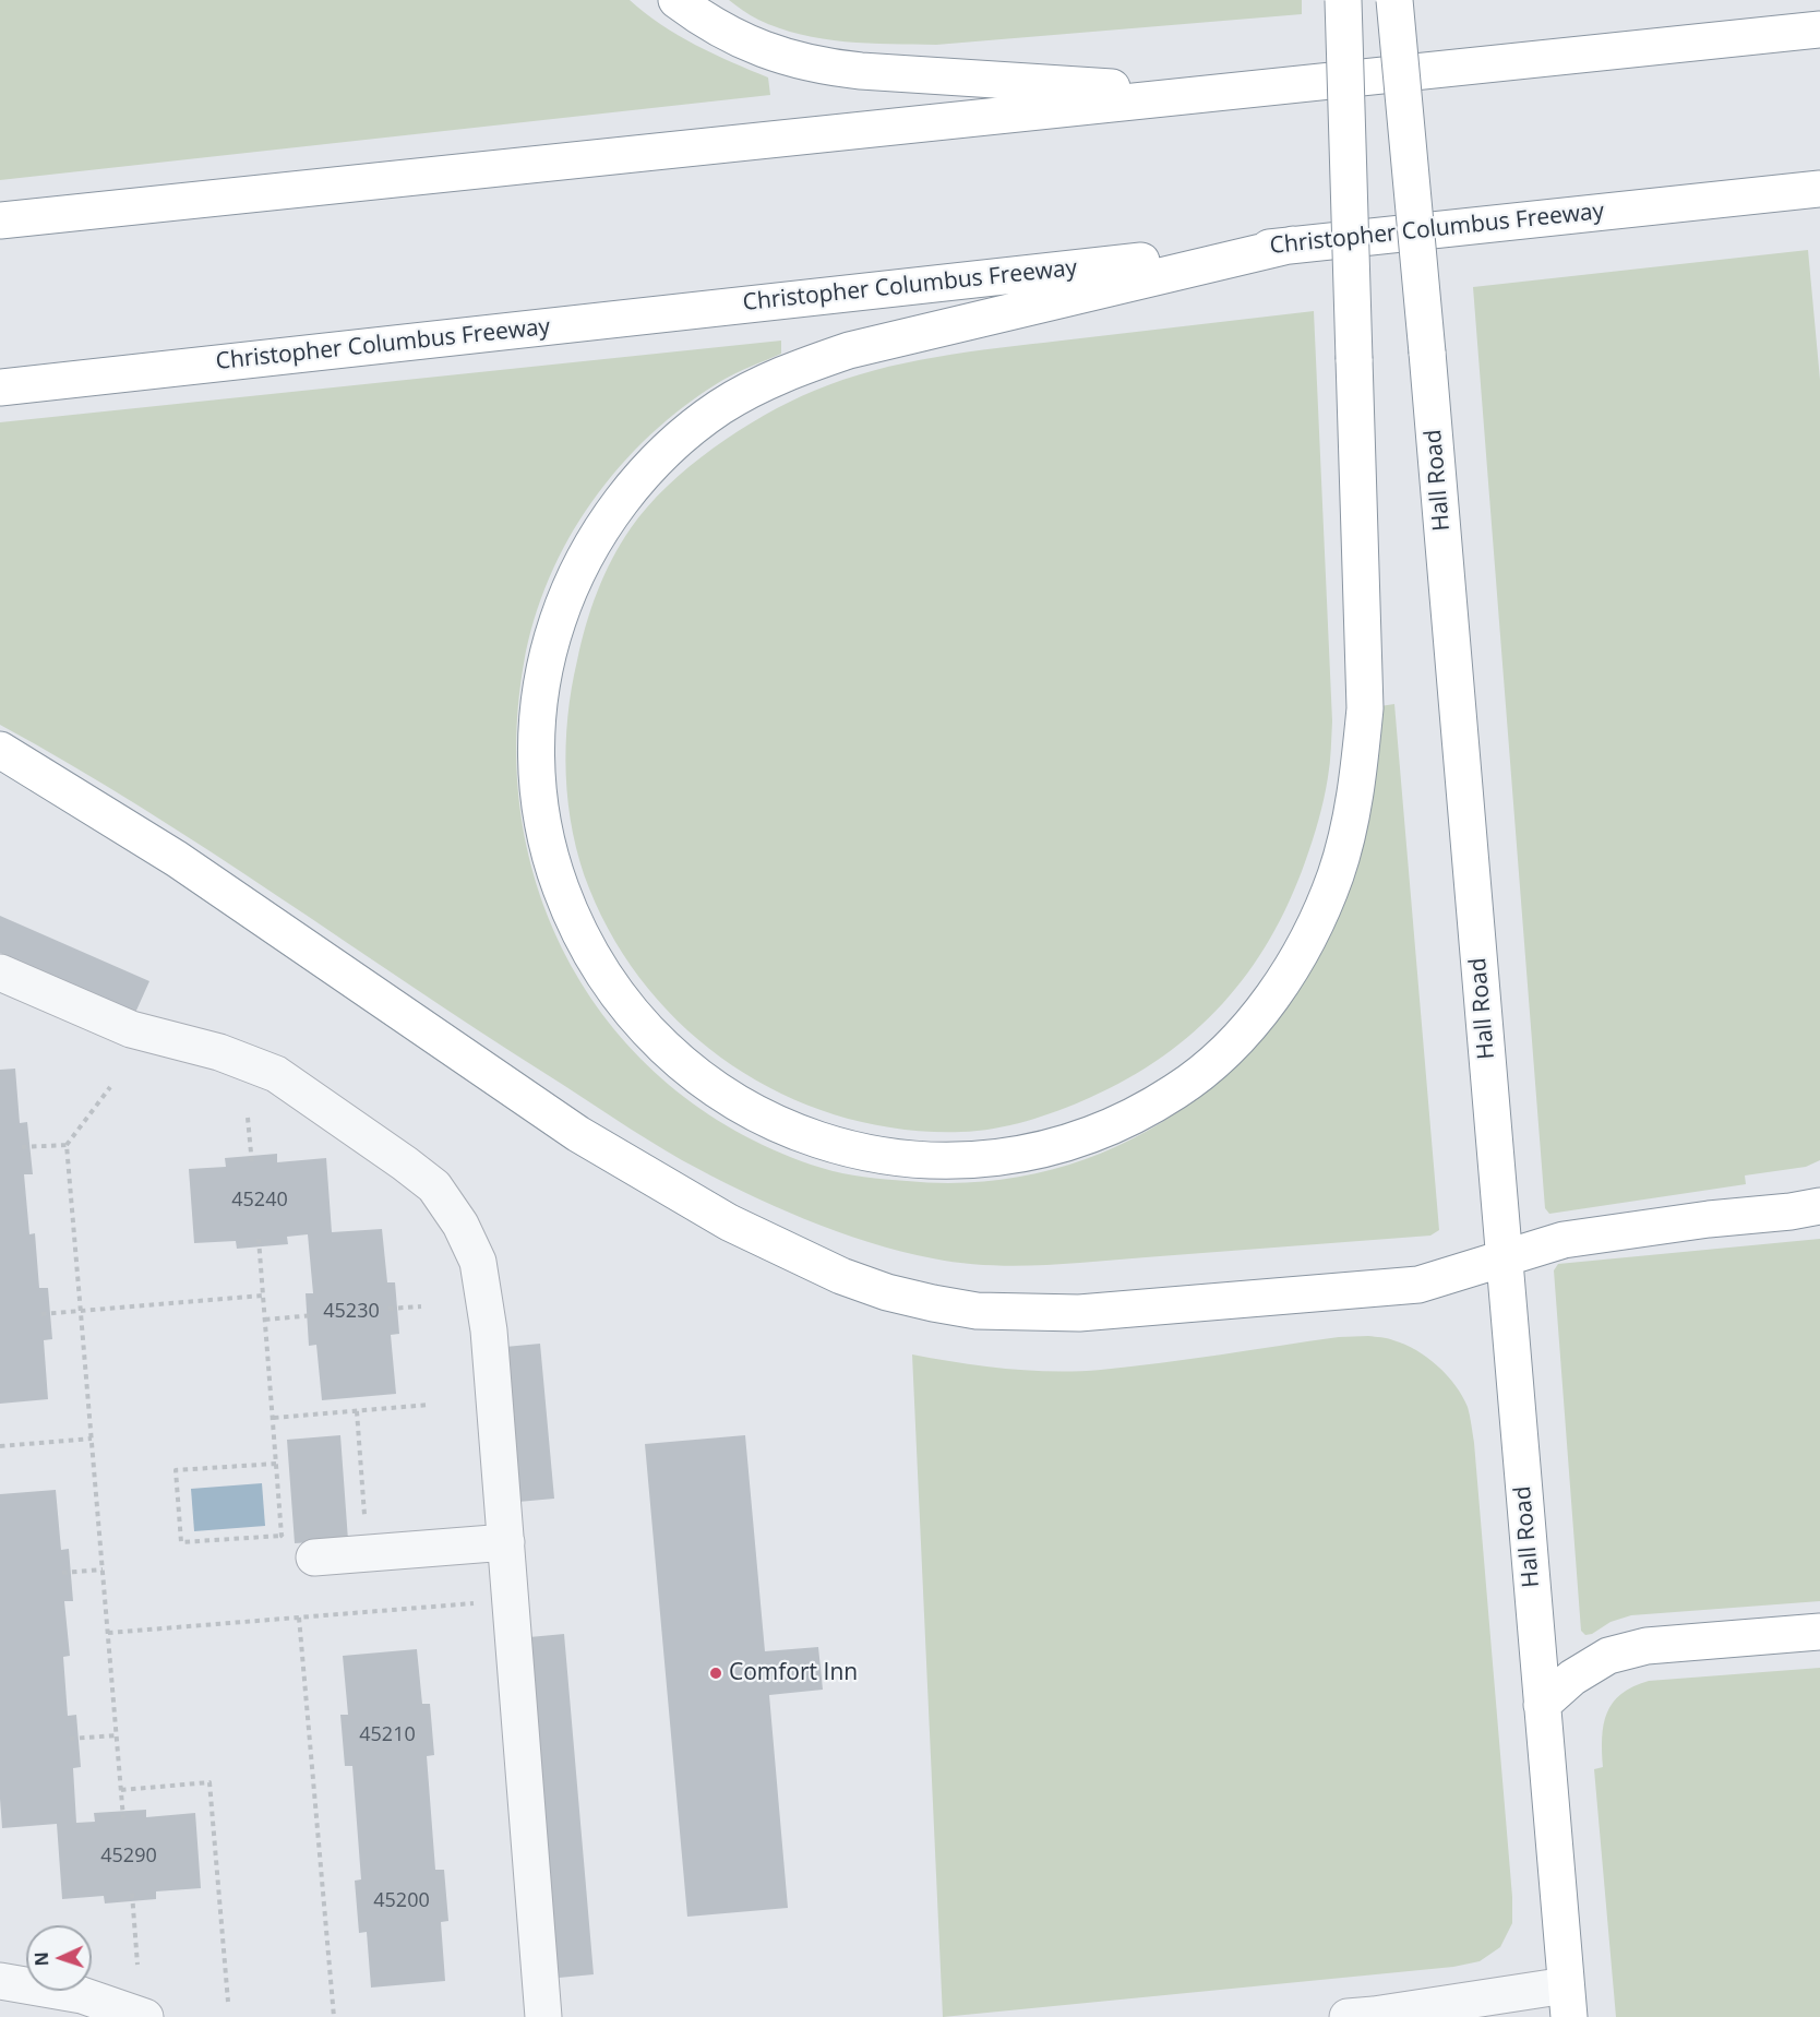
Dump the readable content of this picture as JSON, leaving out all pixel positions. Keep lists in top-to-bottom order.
{
  "streets": {
    "highway": ["Christopher Columbus Freeway", "Hall Road"]
  },
  "places": ["Comfort Inn"],
  "house_numbers": [
    "45240",
    "45230",
    "45210",
    "45290",
    "45200"
  ],
  "north": "left"
}
